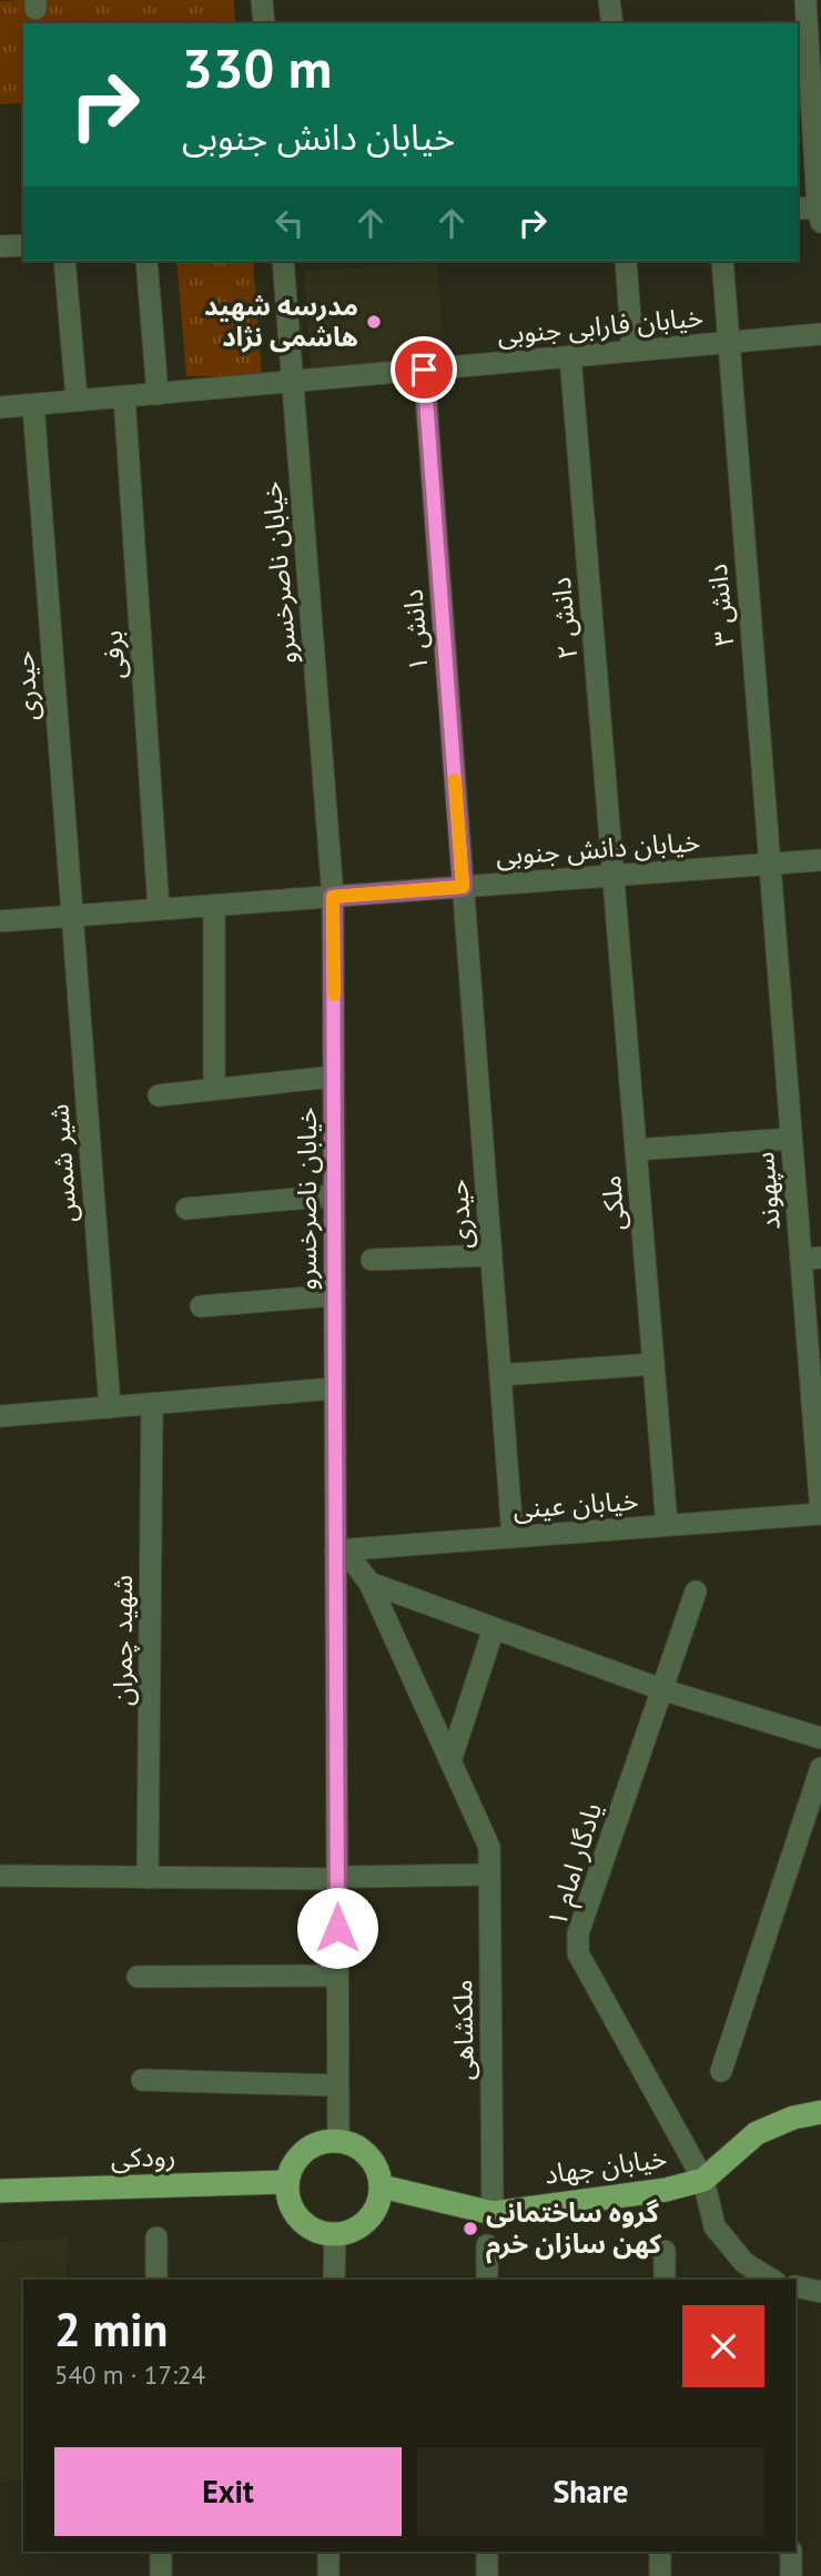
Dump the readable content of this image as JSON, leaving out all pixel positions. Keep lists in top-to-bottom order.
{
  "streets": {
    "main road": ["رودکی", "خیابان جهاد"],
    "street": [
      "خیابان فارابی جنوبی",
      "خیابان ناصرخسرو",
      "دانش ۳",
      "دانش ۲",
      "دانش ۱",
      "برفی",
      "حیدری",
      "خیابان دانش جنوبی",
      "شیر شمس",
      "سپهوند",
      "ملکی",
      "خیابان عینی",
      "شهید چمران",
      "یادگار امام ۱",
      "ملکشاهی"
    ]
  },
  "crossings": [
    ["خیابان فارابی جنوبی", "خیابان ناصرخسرو"],
    ["خیابان فارابی جنوبی", "دانش ۳"],
    ["خیابان فارابی جنوبی", "دانش ۲"],
    ["خیابان فارابی جنوبی", "دانش ۱"],
    ["خیابان فارابی جنوبی", "برفی"],
    ["خیابان فارابی جنوبی", "حیدری"],
    ["خیابان ناصرخسرو", "خیابان دانش جنوبی"],
    ["خیابان ناصرخسرو", "خیابان عینی"],
    ["خیابان ناصرخسرو", "رودکی"],
    ["خیابان ناصرخسرو", "خیابان جهاد"],
    ["دانش ۳", "خیابان دانش جنوبی"],
    ["دانش ۳", "سپهوند"],
    ["دانش ۲", "خیابان دانش جنوبی"],
    ["دانش ۲", "ملکی"],
    ["دانش ۱", "حیدری"],
    ["دانش ۱", "خیابان دانش جنوبی"],
    ["برفی", "خیابان دانش جنوبی"],
    ["حیدری", "خیابان دانش جنوبی"],
    ["حیدری", "شیر شمس"],
    ["حیدری", "خیابان عینی"],
    ["خیابان دانش جنوبی", "شیر شمس"],
    ["خیابان دانش جنوبی", "سپهوند"],
    ["خیابان دانش جنوبی", "ملکی"],
    ["سپهوند", "خیابان عینی"],
    ["ملکی", "خیابان عینی"],
    ["یادگار امام ۱", "خیابان جهاد"],
    ["ملکشاهی", "خیابان جهاد"],
    ["رودکی", "خیابان جهاد"]
  ],
  "places": ["مدرسه شهید ه‍اشمی نژاد", "گروه ساختمانی کهن سازان خرم"],
  "page": {
    "turn": ["330 m", "خیابان دانش جنوبی"],
    "heading": ["2 min", "540 m · 17:24"],
    "buttons": ["Exit", "Share"]
  }
}
